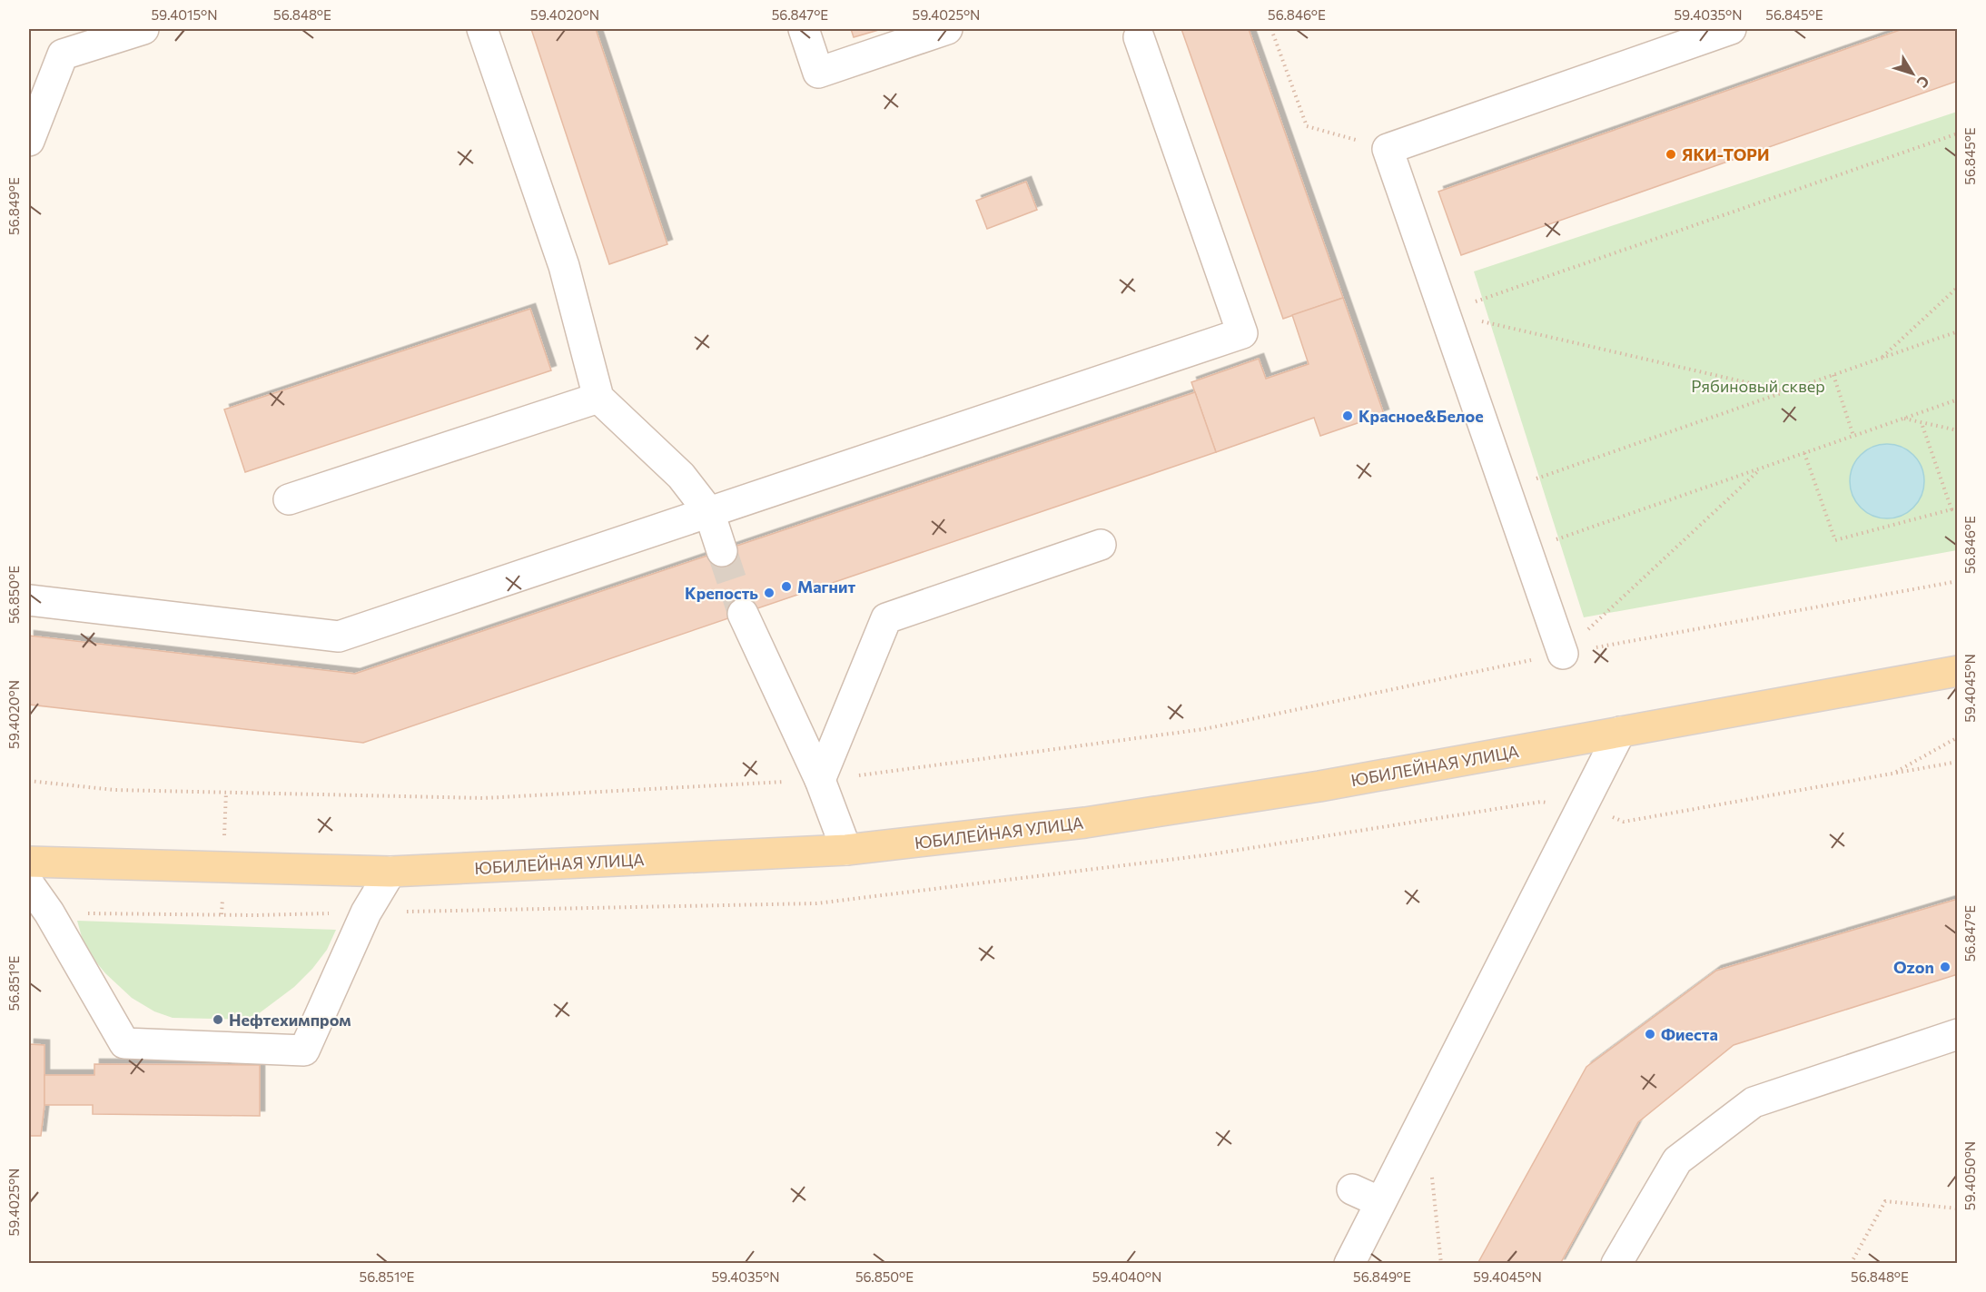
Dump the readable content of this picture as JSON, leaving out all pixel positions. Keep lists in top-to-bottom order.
{
  "streets": {
    "main road": ["ЮБИЛЕЙНАЯ УЛИЦА"]
  },
  "parks": ["Рябиновый сквер"],
  "places": [
    "ЯКИ-ТОРИ",
    "Красное&Белое",
    "Магнит",
    "Крепость",
    "Ozon",
    "Нефтехимпром",
    "Фиеста"
  ],
  "north": "bottom right",
  "coordinates": [
    "59.4015°N",
    "56.848°E",
    "59.4020°N",
    "56.847°E",
    "59.4025°N",
    "56.846°E",
    "59.4035°N",
    "56.845°E",
    "56.849°E",
    "56.850°E",
    "59.4045°N",
    "56.851°E",
    "59.4050°N",
    "59.4040°N"
  ]
}
